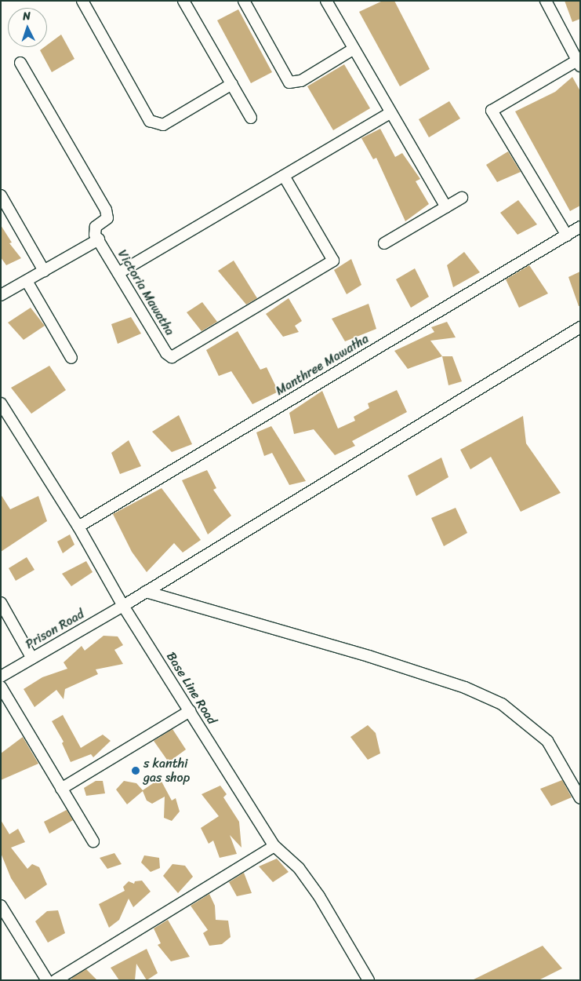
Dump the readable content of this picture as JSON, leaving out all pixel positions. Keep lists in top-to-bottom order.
{
  "streets": {
    "street": [
      "Victoria Mawatha",
      "Manthree Mawatha",
      "Prison Road",
      "Base Line Road"
    ]
  },
  "crossings": [
    ["Manthree Mawatha", "Base Line Road"],
    ["Prison Road", "Base Line Road"]
  ],
  "places": ["s kanthi gas shop"],
  "north": "top"
}
